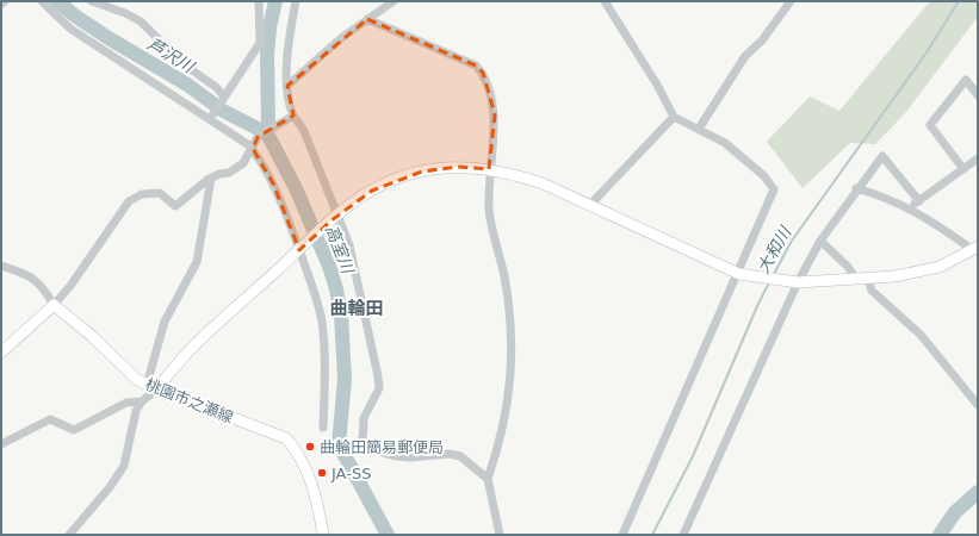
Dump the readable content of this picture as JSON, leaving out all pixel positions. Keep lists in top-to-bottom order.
{
  "streets": {
    "street": ["桃園市之瀬線"]
  },
  "districts": ["曲輪田"],
  "water": ["芦沢川", "高室川", "大和川"],
  "places": ["曲輪田簡易郵便局", "JA-SS"]
}
